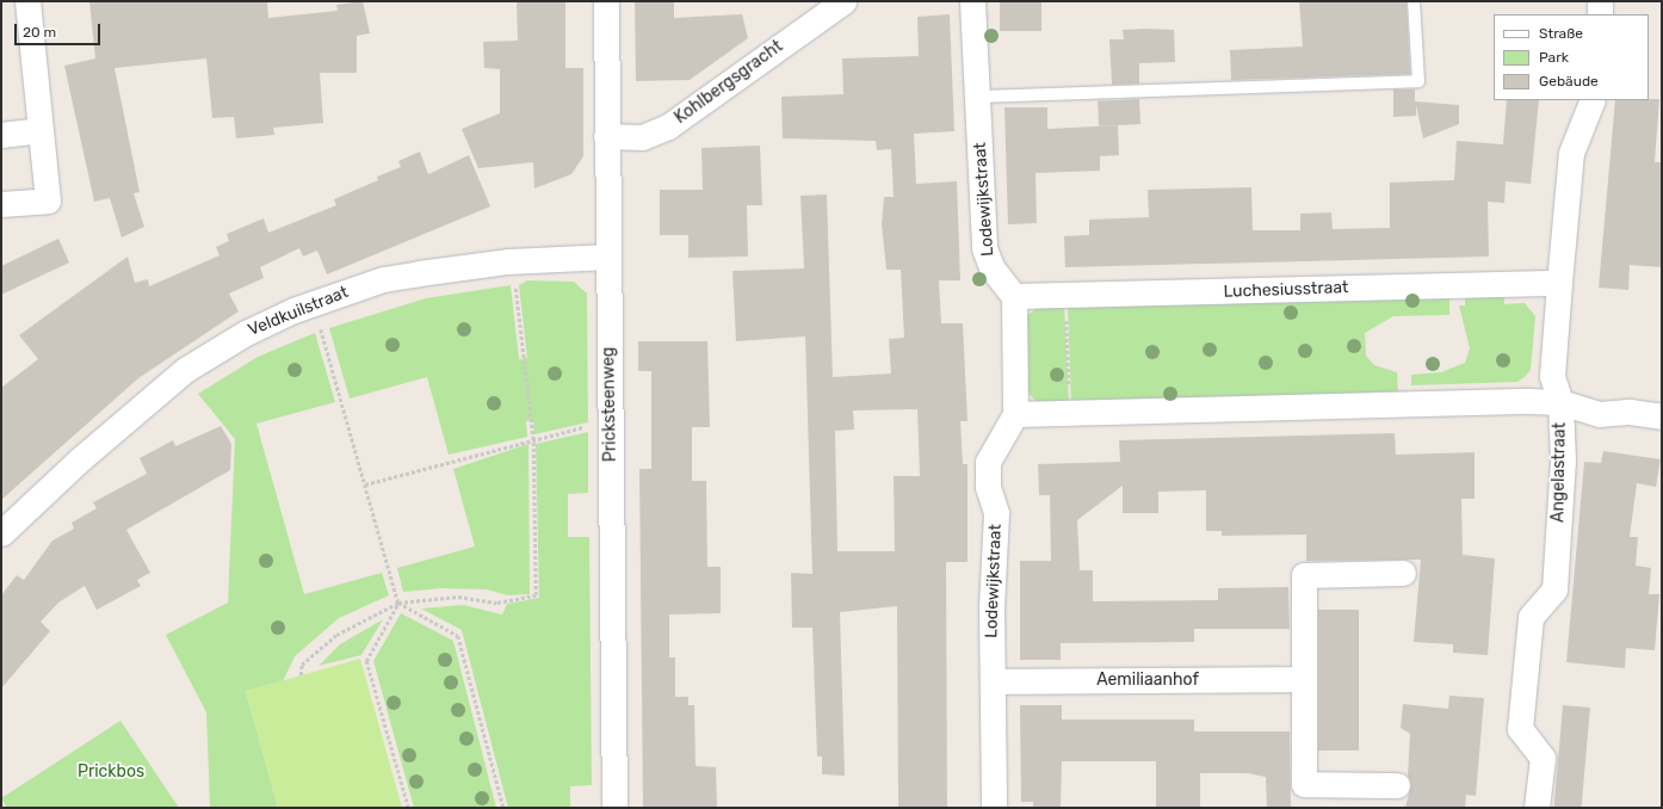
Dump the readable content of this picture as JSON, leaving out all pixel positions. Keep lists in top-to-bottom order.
{
  "streets": {
    "street": [
      "Kohlbergsgracht",
      "Lodewijkstraat",
      "Luchesiusstraat",
      "Veldkuilstraat",
      "Pricksteenweg",
      "Angelastraat",
      "Aemiliaanhof"
    ]
  },
  "crossings": [
    ["Kohlbergsgracht", "Pricksteenweg"],
    ["Lodewijkstraat", "Luchesiusstraat"],
    ["Lodewijkstraat", "Aemiliaanhof"],
    ["Luchesiusstraat", "Angelastraat"],
    ["Veldkuilstraat", "Pricksteenweg"]
  ],
  "parks": ["Prickbos"],
  "legend": ["Straße", "Park", "Gebäude"],
  "scale_bar": "20 m"
}
